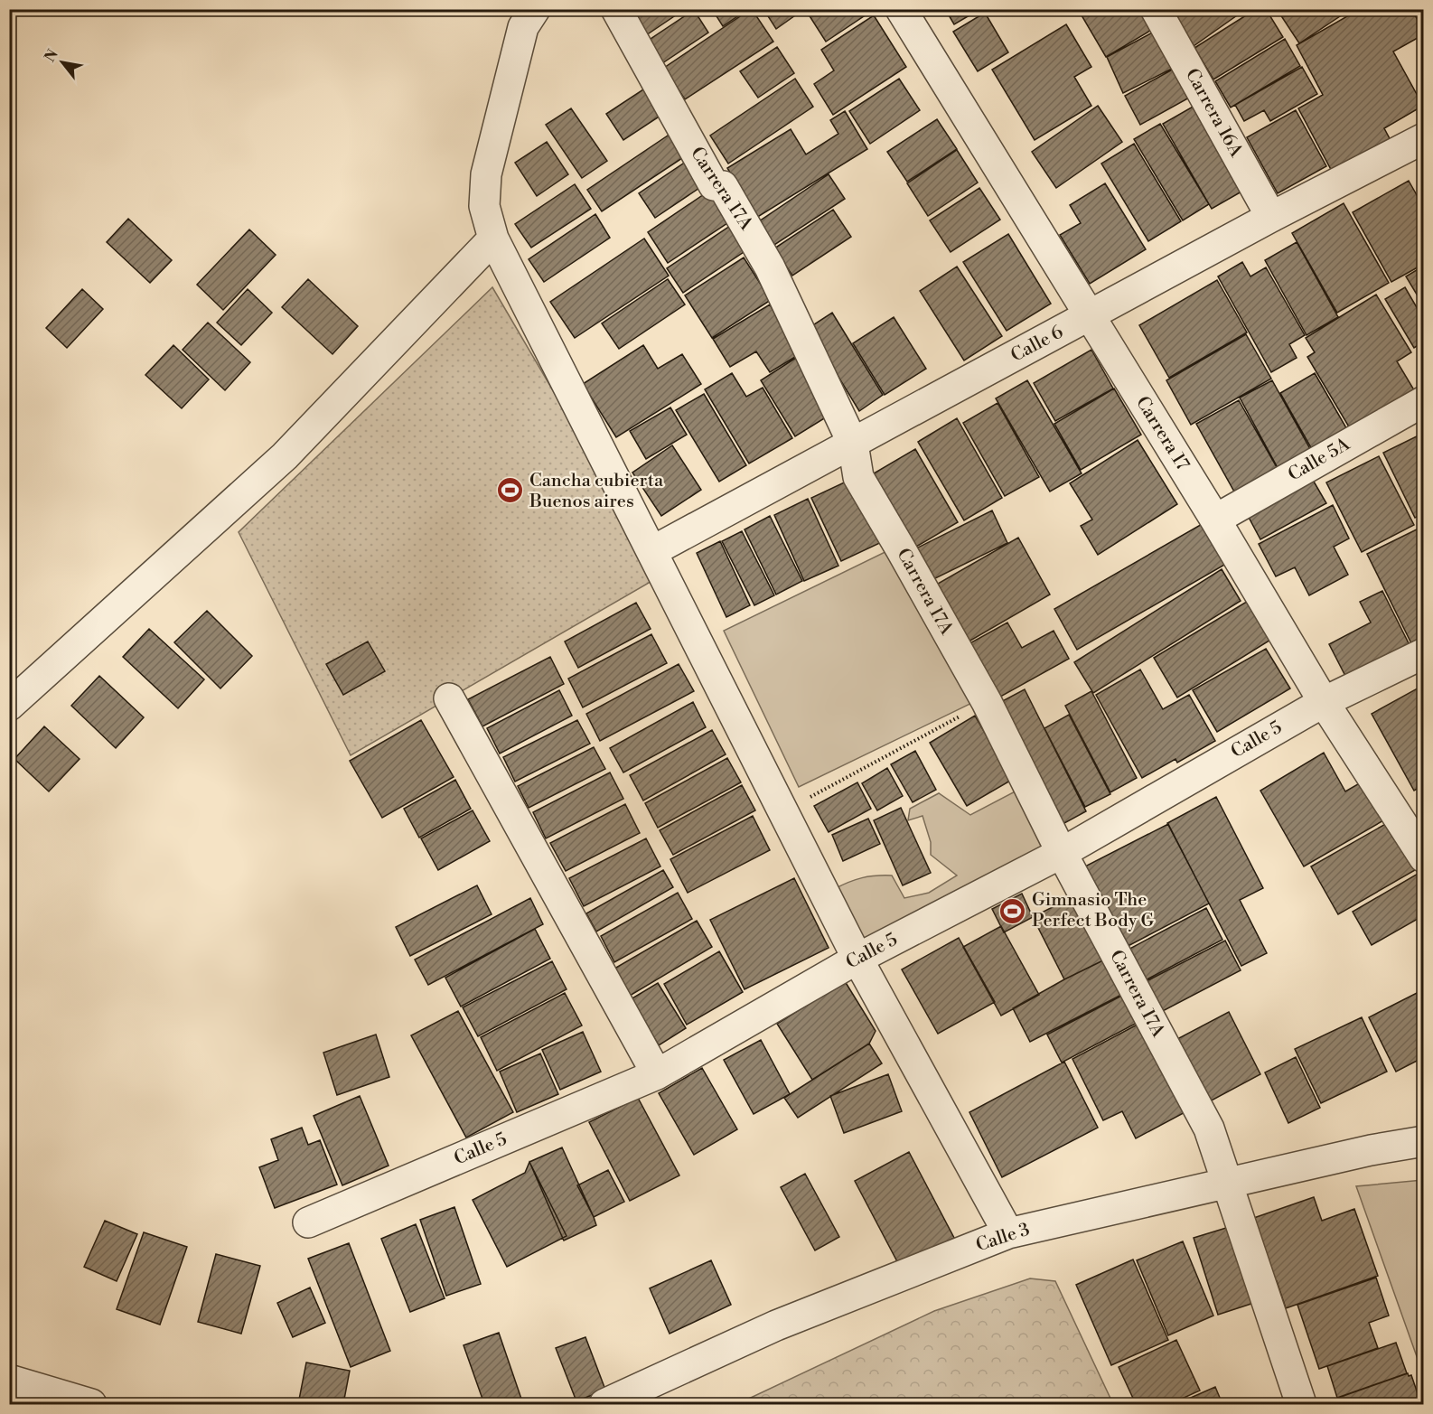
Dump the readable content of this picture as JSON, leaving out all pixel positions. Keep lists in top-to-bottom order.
{
  "streets": {
    "street": [
      "Carrera 16A",
      "Carrera 17A",
      "Calle 6",
      "Carrera 17",
      "Calle 5A",
      "Calle 5",
      "Calle 3"
    ]
  },
  "crossings": [
    ["Carrera 16A", "Calle 6"],
    ["Carrera 17A", "Calle 6"],
    ["Carrera 17A", "Calle 5"],
    ["Carrera 17A", "Calle 3"],
    ["Calle 6", "Carrera 17"],
    ["Carrera 17", "Calle 5A"],
    ["Carrera 17", "Calle 5"]
  ],
  "places": {
    "sports": ["Cancha cubierta Buenos aires", "Gimnasio The Perfect Body G"]
  },
  "north": "top left"
}
